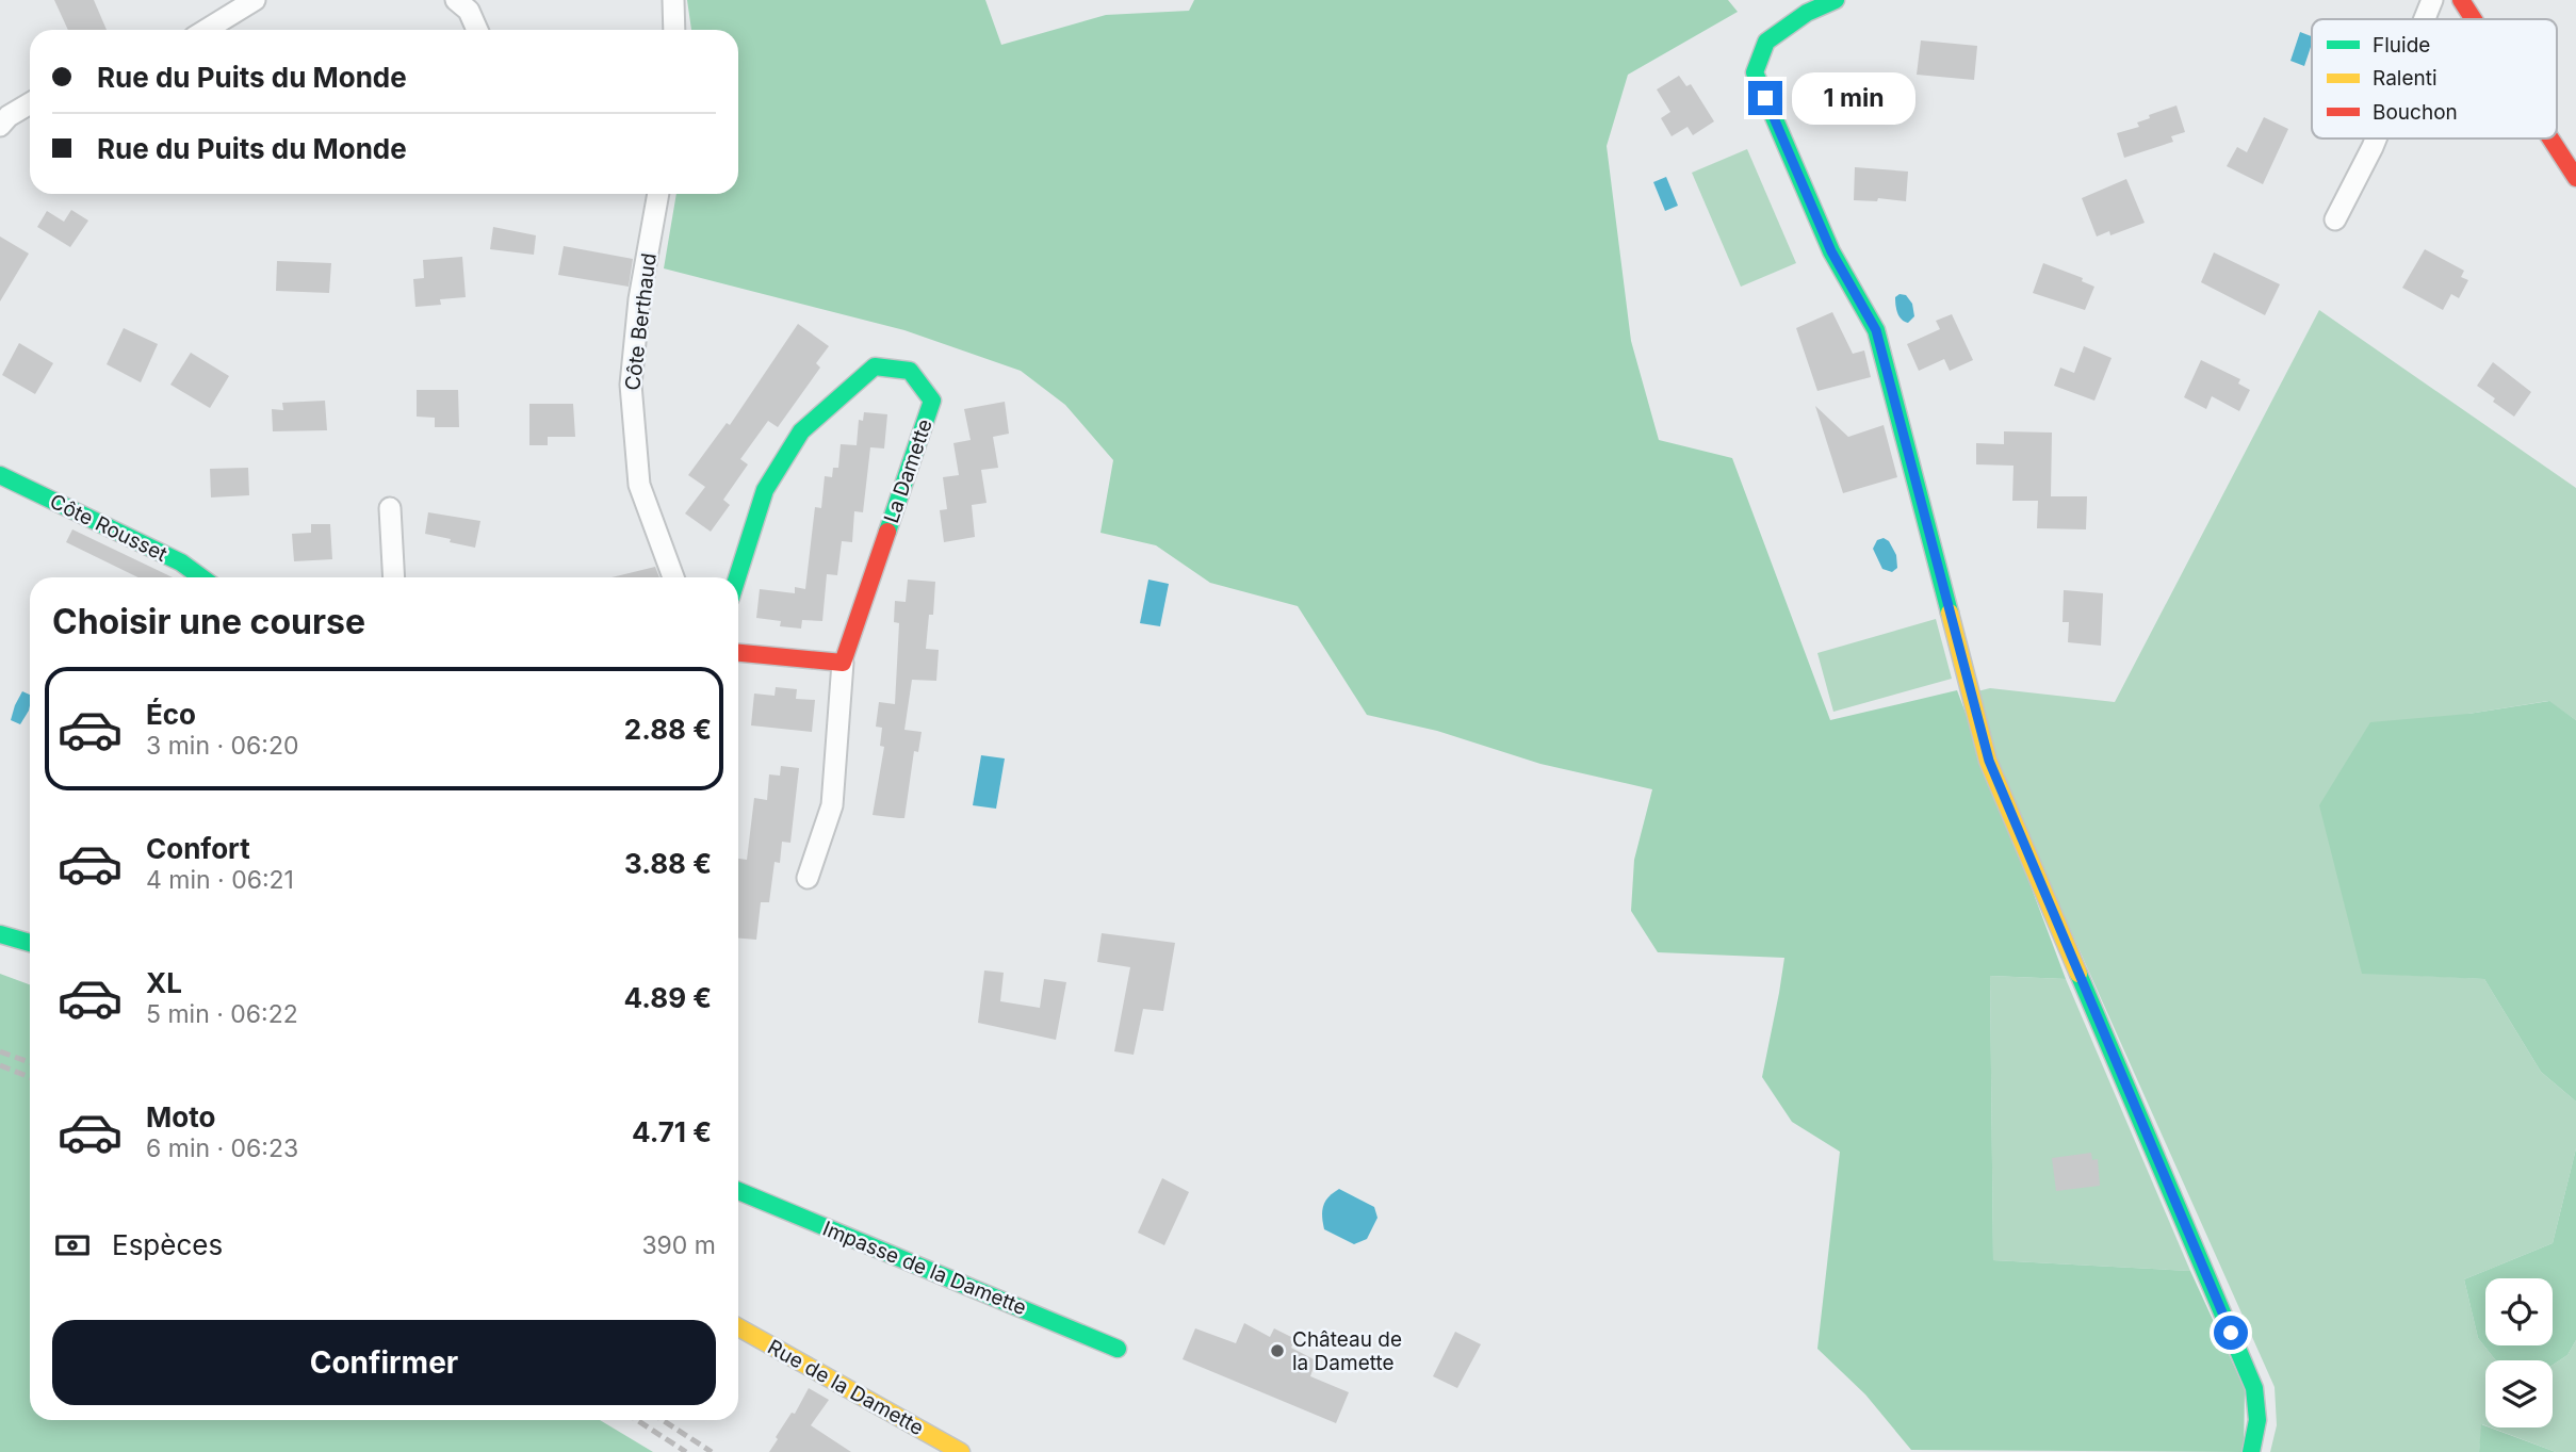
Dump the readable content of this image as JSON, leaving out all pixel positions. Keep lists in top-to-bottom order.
{
  "streets": {
    "street": [
      "Côte Berthaud",
      "La Damette",
      "Côte Rousset",
      "Impasse de la Damette",
      "Rue de la Damette"
    ]
  },
  "places": ["Château de la Damette"],
  "legend": ["Fluide", "Ralenti", "Bouchon"],
  "page": {
    "banner": ["Rue du Puits du Monde", "Rue du Puits du Monde"],
    "bubble": "1 min",
    "heading": "Choisir une course",
    "list": [
      {
        "name": "Éco",
        "note": "3 min · 06:20",
        "value": "2.88 €"
      },
      {
        "name": "Confort",
        "note": "4 min · 06:21",
        "value": "3.88 €"
      },
      {
        "name": "XL",
        "note": "5 min · 06:22",
        "value": "4.89 €"
      },
      {
        "name": "Moto",
        "note": "6 min · 06:23",
        "value": "4.71 €"
      }
    ],
    "pay": ["Espèces", "390 m"],
    "buttons": "Confirmer"
  }
}
